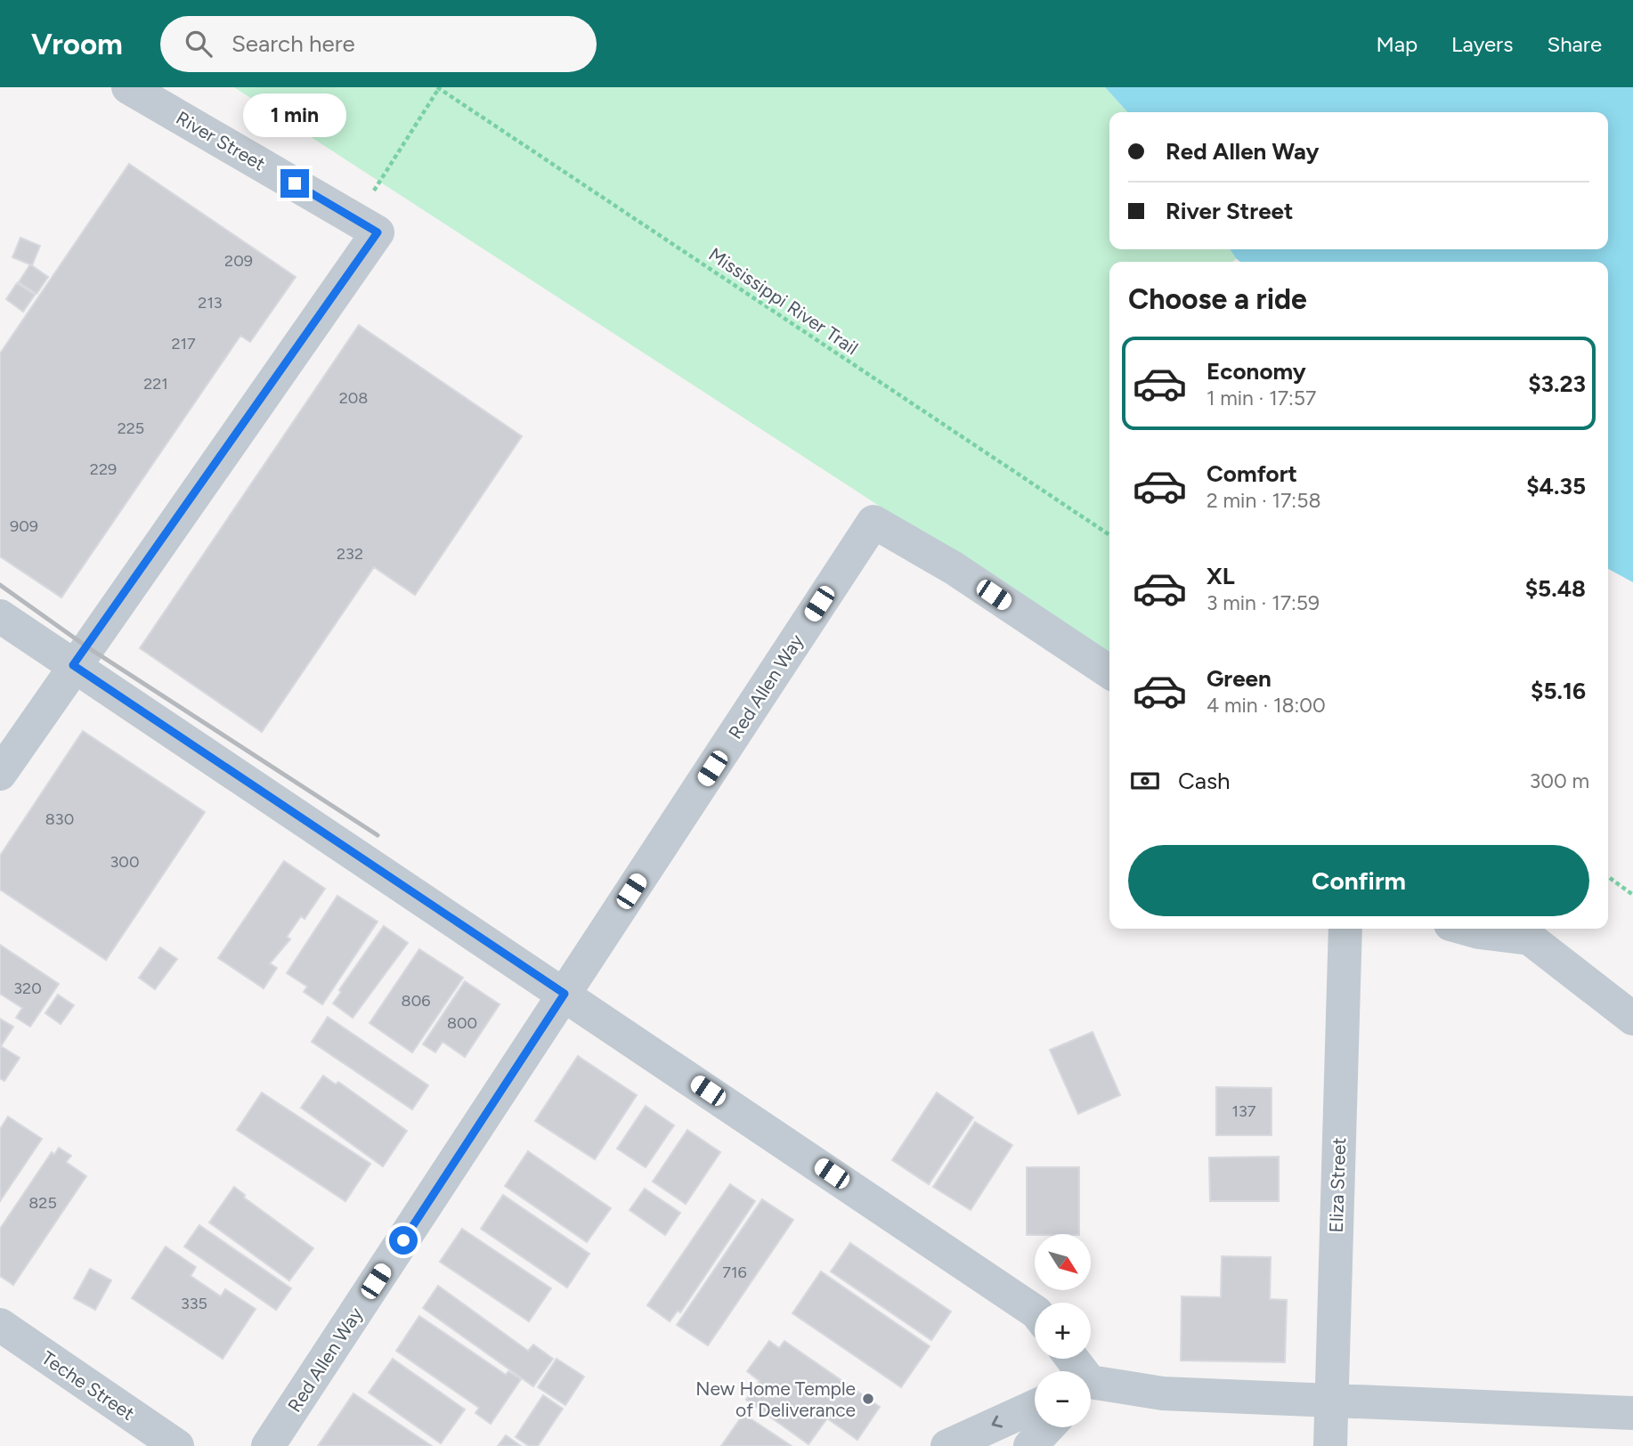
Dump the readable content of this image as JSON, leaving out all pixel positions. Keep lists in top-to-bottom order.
{
  "streets": {
    "street": [
      "River Street",
      "Red Allen Way",
      "Eliza Street",
      "Teche Street"
    ],
    "path": ["Mississippi River Trail"]
  },
  "places": ["New Home Temple of Deliverance"],
  "house_numbers": [
    "209",
    "213",
    "217",
    "221",
    "208",
    "225",
    "229",
    "909",
    "232",
    "830",
    "300",
    "320",
    "806",
    "800",
    "137",
    "825",
    "716",
    "335"
  ],
  "north": "bottom right",
  "page": {
    "header": "Vroom",
    "search": "Search here",
    "nav": ["Map", "Layers", "Share"],
    "bubble": "1 min",
    "banner": ["Red Allen Way", "River Street"],
    "heading": "Choose a ride",
    "list": [
      {
        "name": "Economy",
        "note": "1 min · 17:57",
        "value": "$3.23"
      },
      {
        "name": "Comfort",
        "note": "2 min · 17:58",
        "value": "$4.35"
      },
      {
        "name": "XL",
        "note": "3 min · 17:59",
        "value": "$5.48"
      },
      {
        "name": "Green",
        "note": "4 min · 18:00",
        "value": "$5.16"
      }
    ],
    "pay": ["Cash", "300 m"],
    "buttons": "Confirm",
    "map_buttons": ["+", "−"]
  }
}
